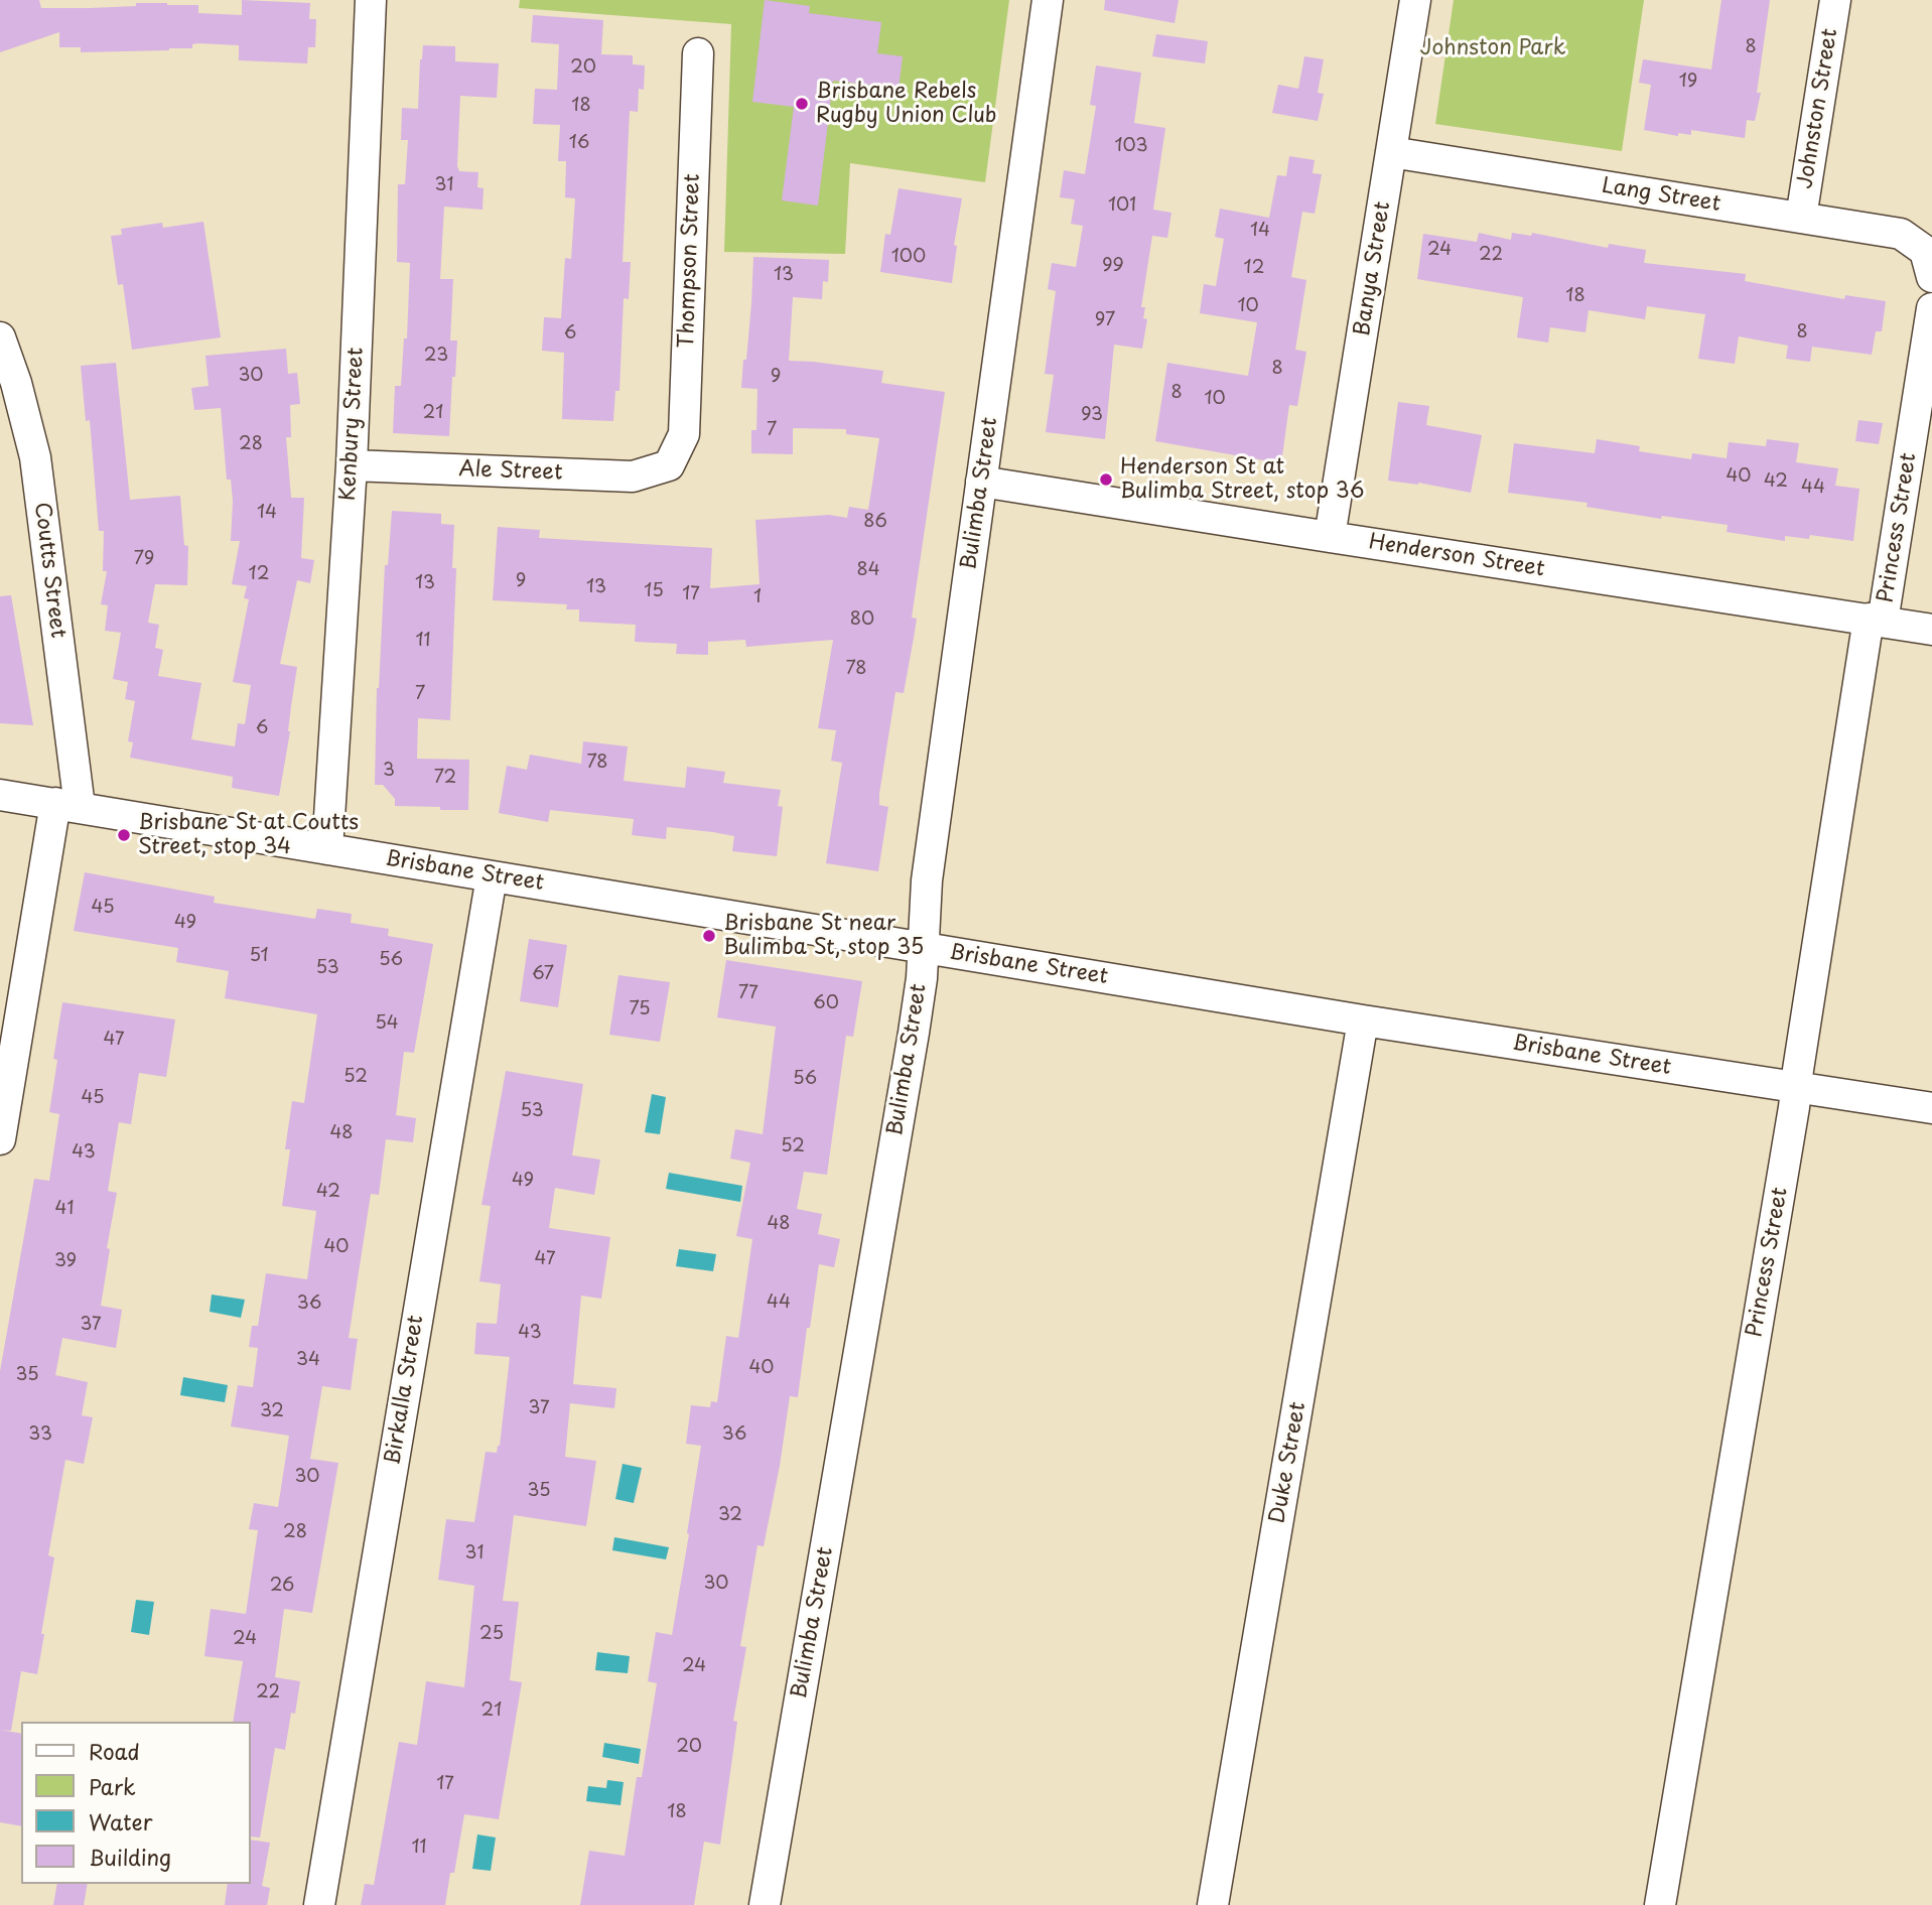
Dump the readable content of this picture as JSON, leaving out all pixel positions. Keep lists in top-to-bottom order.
{
  "streets": {
    "street": [
      "Johnston Street",
      "Lang Street",
      "Thompson Street",
      "Banya Street",
      "Kenbury Street",
      "Ale Street",
      "Bulimba Street",
      "Princess Street",
      "Henderson Street",
      "Coutts Street",
      "Brisbane Street",
      "Birkalla Street",
      "Duke Street"
    ]
  },
  "crossings": [
    ["Johnston Street", "Lang Street"],
    ["Lang Street", "Banya Street"],
    ["Thompson Street", "Ale Street"],
    ["Banya Street", "Henderson Street"],
    ["Kenbury Street", "Ale Street"],
    ["Kenbury Street", "Brisbane Street"],
    ["Bulimba Street", "Henderson Street"],
    ["Bulimba Street", "Brisbane Street"],
    ["Princess Street", "Henderson Street"],
    ["Princess Street", "Brisbane Street"],
    ["Coutts Street", "Brisbane Street"],
    ["Brisbane Street", "Birkalla Street"],
    ["Brisbane Street", "Duke Street"]
  ],
  "parks": ["Johnston Park"],
  "places": [
    "Brisbane Rebels Rugby Union Club",
    "Henderson St at Bulimba Street, stop 36",
    "Brisbane St at Coutts Street, stop 34",
    "Brisbane St near Bulimba St, stop 35"
  ],
  "house_numbers": [
    "8",
    "20",
    "19",
    "18",
    "16",
    "103",
    "31",
    "101",
    "14",
    "24",
    "22",
    "100",
    "99",
    "12",
    "13",
    "18",
    "10",
    "97",
    "8",
    "6",
    "23",
    "8",
    "30",
    "9",
    "8",
    "10",
    "21",
    "93",
    "7",
    "28",
    "40",
    "42",
    "44",
    "14",
    "86",
    "79",
    "84",
    "12",
    "9",
    "13",
    "13",
    "15",
    "17",
    "1",
    "80",
    "11",
    "78",
    "7",
    "6",
    "78",
    "3",
    "72",
    "45",
    "49",
    "51",
    "56",
    "53",
    "67",
    "77",
    "60",
    "75",
    "54",
    "47",
    "52",
    "56",
    "45",
    "53",
    "48",
    "52",
    "43",
    "49",
    "42",
    "41",
    "48",
    "40",
    "47",
    "39",
    "44",
    "36",
    "37",
    "43",
    "34",
    "40",
    "35",
    "37",
    "32",
    "33",
    "36",
    "30",
    "35",
    "32",
    "28",
    "31",
    "30",
    "26",
    "25",
    "24",
    "24",
    "22",
    "21",
    "20",
    "17",
    "18",
    "11"
  ],
  "legend": [
    "Road",
    "Park",
    "Water",
    "Building"
  ]
}
